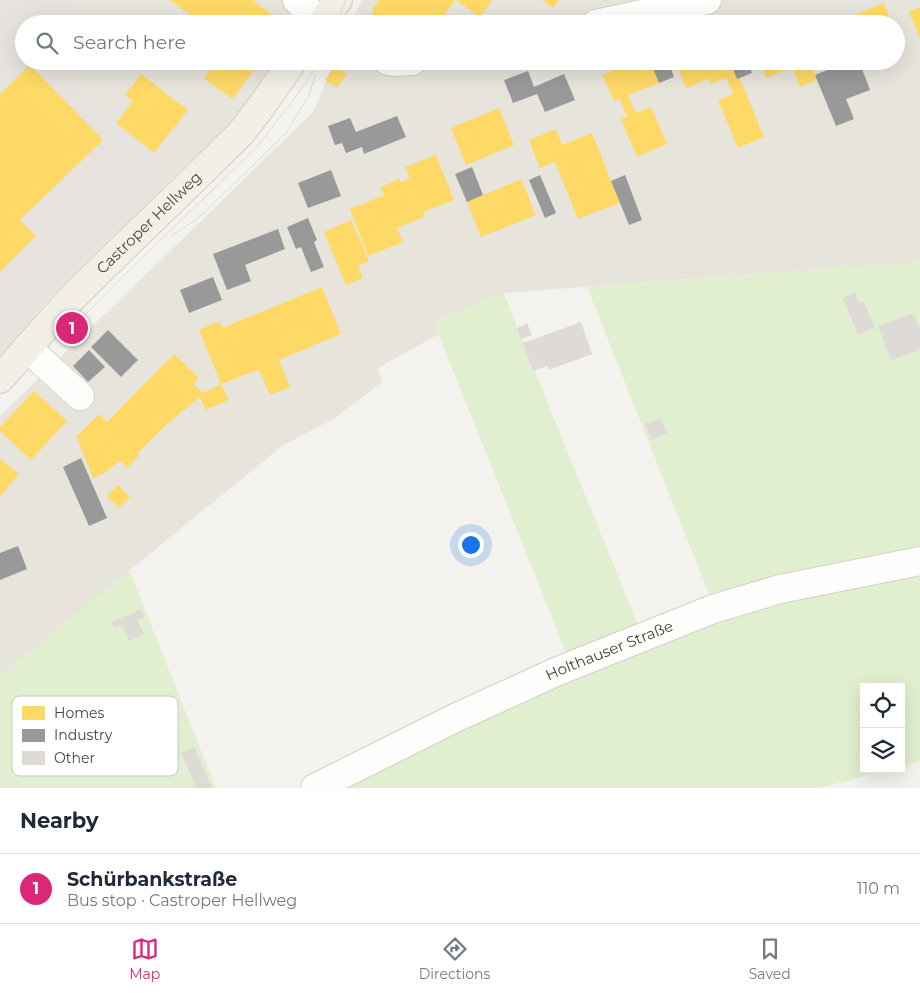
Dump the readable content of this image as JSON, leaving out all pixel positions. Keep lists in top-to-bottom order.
{
  "streets": {
    "main road": ["Castroper Hellweg"],
    "street": ["Holthauser Straße"]
  },
  "legend": ["Homes", "Industry", "Other"],
  "page": {
    "search": "Search here",
    "pins": "1",
    "heading": "Nearby",
    "list": [
      {
        "mark": "1",
        "name": "Schürbankstraße",
        "note": "Bus stop · Castroper Hellweg",
        "value": "110 m"
      }
    ],
    "nav": ["Map", "Directions", "Saved"]
  }
}
